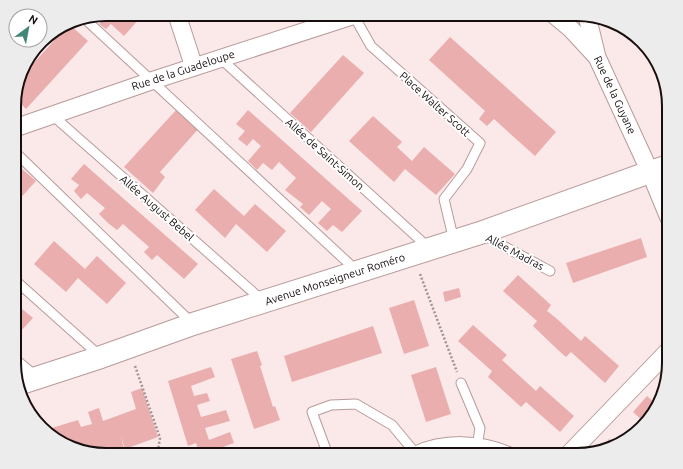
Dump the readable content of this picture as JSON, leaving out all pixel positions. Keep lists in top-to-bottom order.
{
  "streets": {
    "street": ["Rue de la Guadeloupe", "Rue de la Guyane", "Avenue Monseigneur Roméro"],
    "lane": [
      "Place Walter Scott",
      "Allée de Saint-Simon",
      "Allée August Bebel",
      "Allée Madras"
    ]
  },
  "crossings": [
    ["Rue de la Guadeloupe", "Allée de Saint-Simon"],
    ["Rue de la Guadeloupe", "Allée August Bebel"],
    ["Rue de la Guyane", "Avenue Monseigneur Roméro"],
    ["Place Walter Scott", "Avenue Monseigneur Roméro"],
    ["Allée de Saint-Simon", "Avenue Monseigneur Roméro"],
    ["Allée August Bebel", "Avenue Monseigneur Roméro"],
    ["Allée Madras", "Avenue Monseigneur Roméro"]
  ],
  "north": "top right"
}
